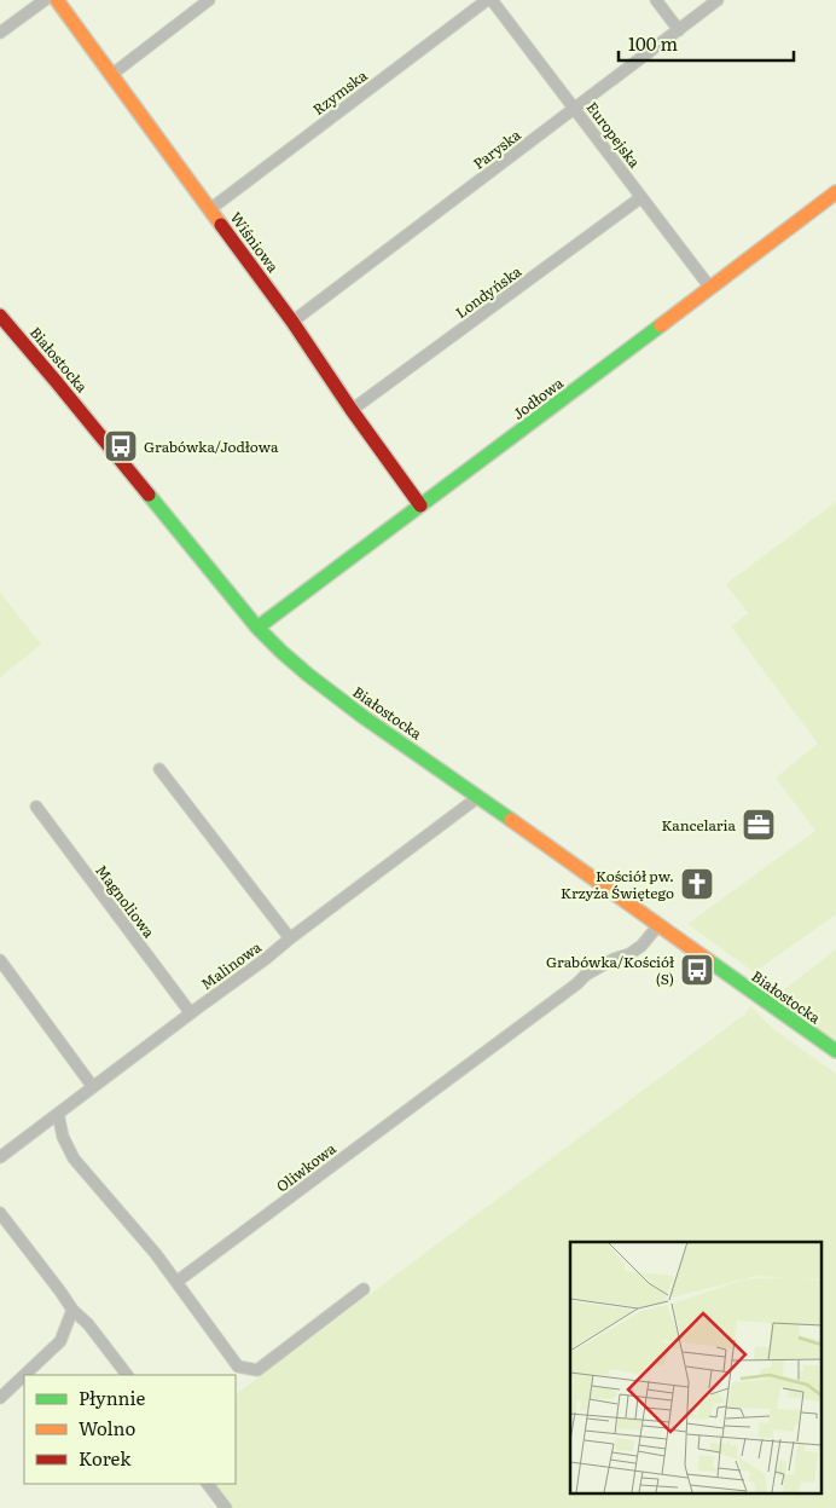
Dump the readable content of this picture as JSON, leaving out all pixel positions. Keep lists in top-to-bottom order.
{
  "streets": {
    "street": [
      "Rzymska",
      "Europejska",
      "Paryska",
      "Wiśniowa",
      "Londyńska",
      "Białostocka",
      "Jodłowa",
      "Magnoliowa",
      "Malinowa",
      "Oliwkowa"
    ]
  },
  "crossings": [
    ["Rzymska", "Europejska"],
    ["Rzymska", "Wiśniowa"],
    ["Europejska", "Paryska"],
    ["Europejska", "Londyńska"],
    ["Europejska", "Jodłowa"],
    ["Paryska", "Wiśniowa"],
    ["Wiśniowa", "Londyńska"],
    ["Wiśniowa", "Jodłowa"],
    ["Białostocka", "Jodłowa"],
    ["Białostocka", "Malinowa"],
    ["Białostocka", "Oliwkowa"],
    ["Magnoliowa", "Malinowa"]
  ],
  "places": {
    "bus stop": ["Grabówka/Jodłowa", "Grabówka/Kościół (S)"],
    "office": ["Kancelaria"],
    "church": ["Kościół pw. Krzyża Świętego"]
  },
  "legend": ["Płynnie", "Wolno", "Korek"],
  "scale_bar": "100 m"
}
